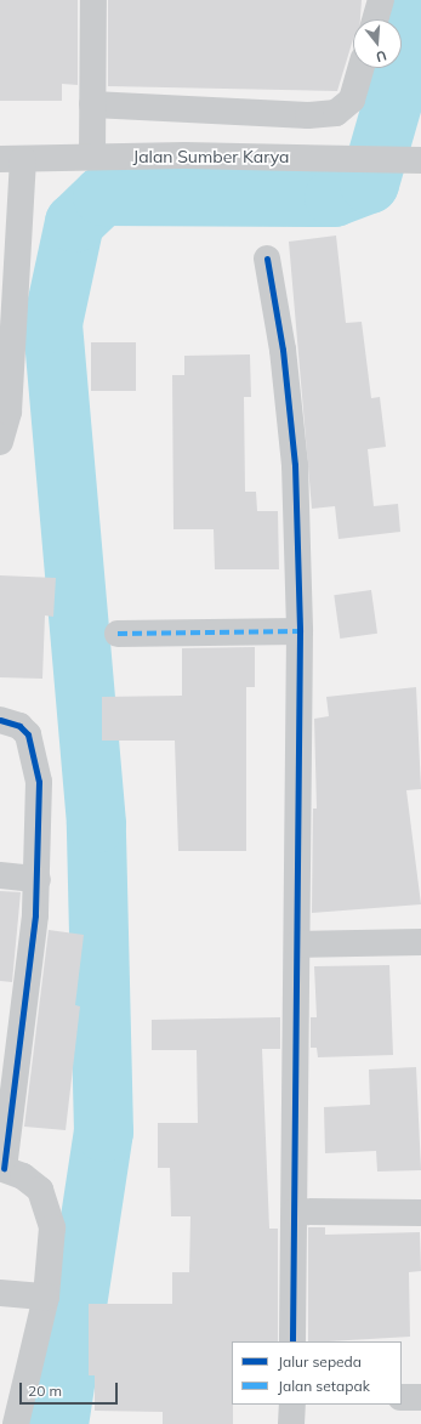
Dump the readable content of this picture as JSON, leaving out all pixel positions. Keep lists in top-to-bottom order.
{
  "streets": {
    "street": ["Jalan Sumber Karya"]
  },
  "legend": ["Jalur sepeda", "Jalan setapak"],
  "scale_bar": "20 m",
  "north": "bottom"
}
